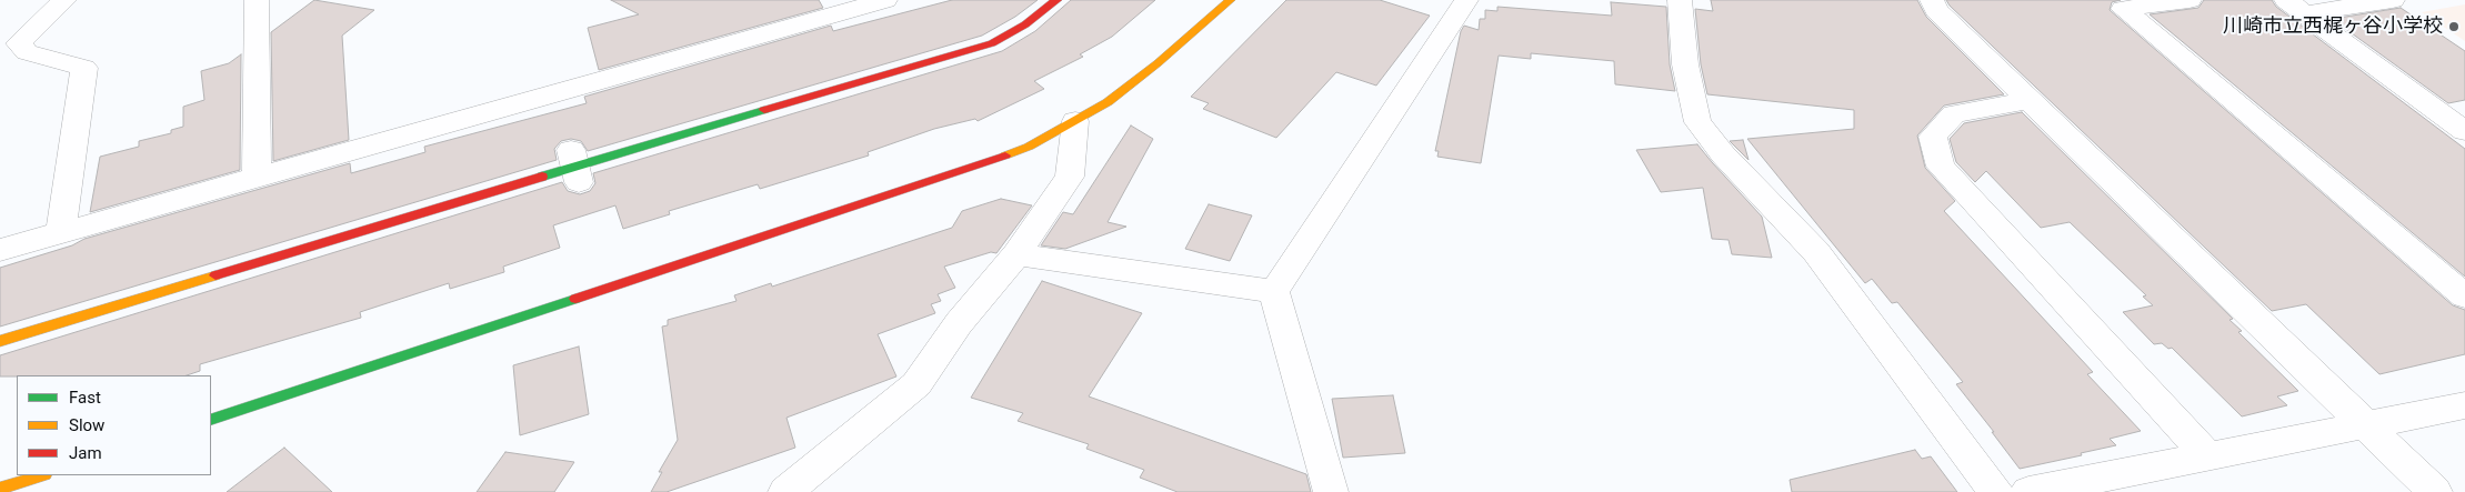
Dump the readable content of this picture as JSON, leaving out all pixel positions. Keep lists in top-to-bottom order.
{
  "places": ["川崎市立西梶ヶ谷小学校"],
  "legend": ["Fast", "Slow", "Jam"]
}
